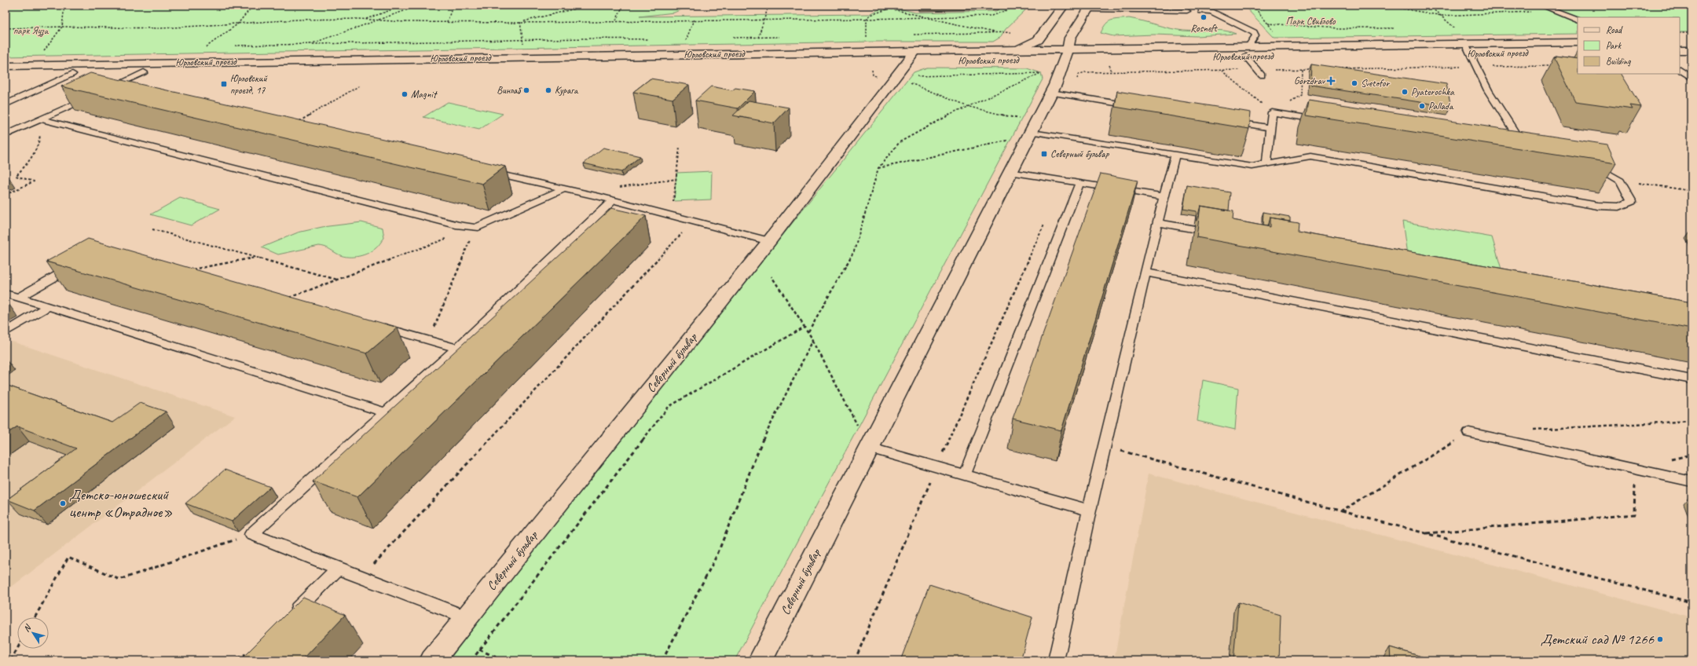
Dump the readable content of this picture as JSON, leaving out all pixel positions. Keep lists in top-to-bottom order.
{
  "streets": {
    "main road": ["Юрловский проезд", "Северный бульвар"]
  },
  "crossings": [
    ["Юрловский проезд", "Северный бульвар"]
  ],
  "parks": ["Парк Свиблово", "парк Яуза"],
  "places": {
    "other": [
      "Rosneft",
      "Svetofor",
      "Винлаб",
      "Курага",
      "Pyaterochka",
      "Magnit",
      "Pallada",
      "Детско-юношеский центр «Отрадное»",
      "Детский сад № 1266"
    ],
    "health": ["Gorzdrav"],
    "transit": ["Юрловский проезд, 17", "Северный бульвар"]
  },
  "legend": ["Road", "Park", "Building"],
  "north": "top left"
}
